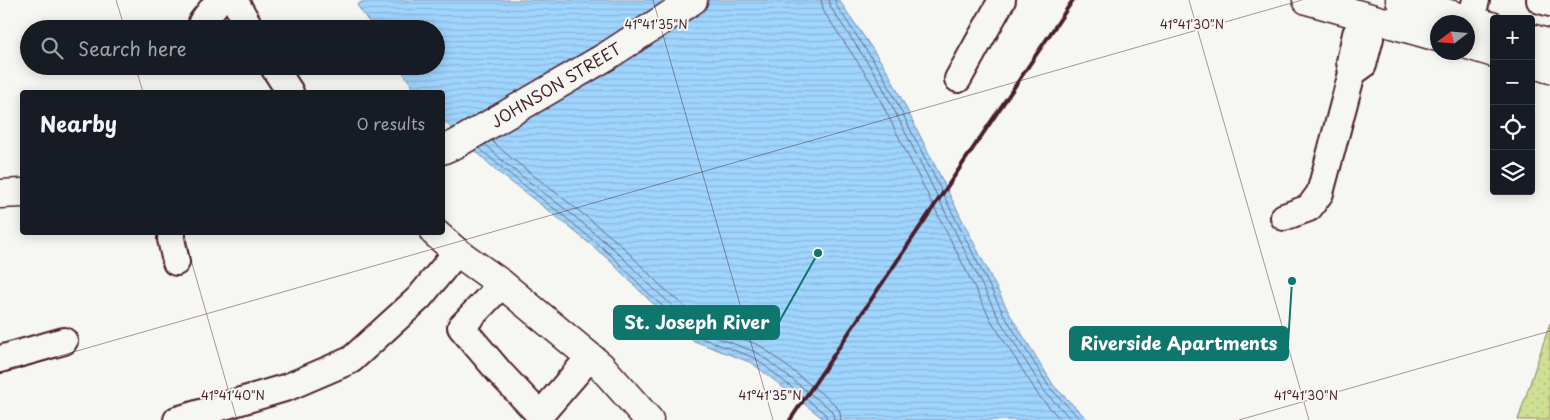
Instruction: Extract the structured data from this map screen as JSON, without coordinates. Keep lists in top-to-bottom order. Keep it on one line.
{"streets":{"main road":["JOHNSON STREET"]},"places":["St. Joseph River","Riverside Apartments"],"north":"left","page":{"map_buttons":["+","−"],"search":"Search here","heading":["Nearby","0 results"]},"coordinates":["41°41'35\"N","41°41'30\"N","41°41'40\"N"]}
